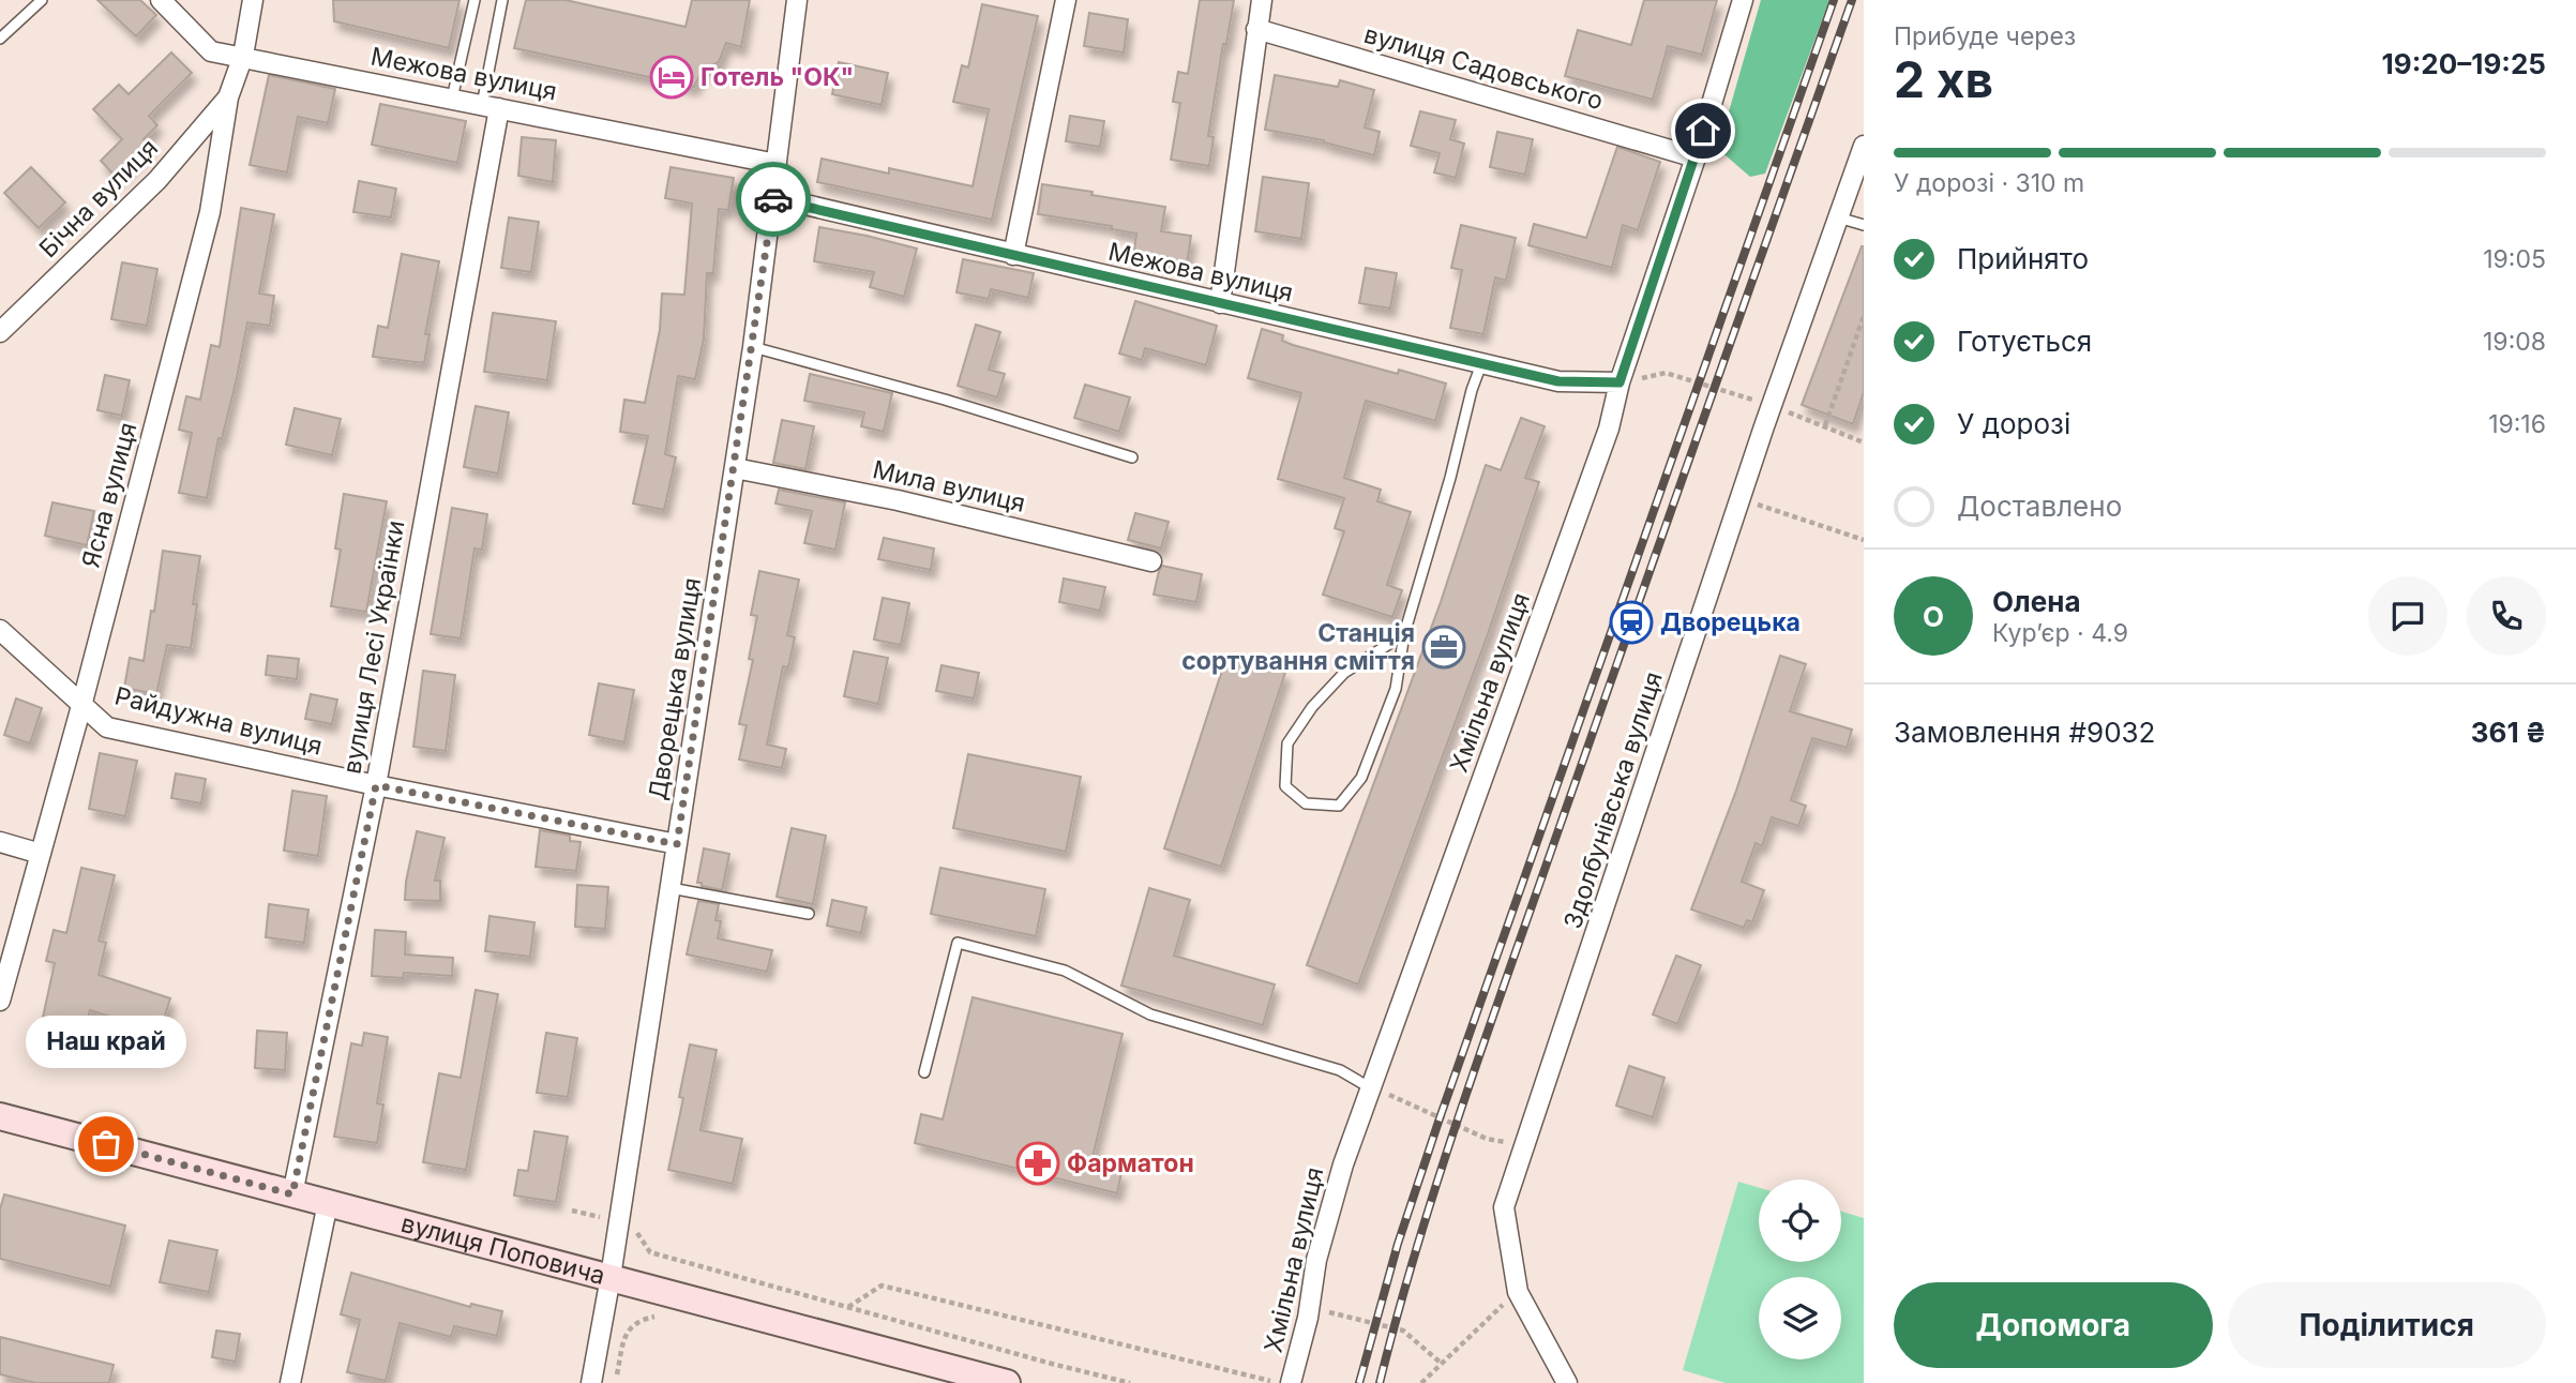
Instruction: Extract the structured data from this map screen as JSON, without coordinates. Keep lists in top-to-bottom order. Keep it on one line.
{"streets":{"main road":["вулиця Поповича"],"street":["вулиця Садовського","Межова вулиця","Бічна вулиця","Мила вулиця","Ясна вулиця","вулиця Лесі Українки","Хмільна вулиця","Дворецька вулиця","Райдужна вулиця","Здолбунівська вулиця"]},"crossings":[["вулиця Садовського","Хмільна вулиця"],["Межова вулиця","Ясна вулиця"],["Межова вулиця","вулиця Лесі Українки"],["Межова вулиця","Хмільна вулиця"],["Межова вулиця","Дворецька вулиця"],["Бічна вулиця","Ясна вулиця"],["Мила вулиця","Дворецька вулиця"],["Ясна вулиця","Райдужна вулиця"],["вулиця Лесі Українки","Райдужна вулиця"],["вулиця Лесі Українки","вулиця Поповича"],["Дворецька вулиця","Райдужна вулиця"],["Дворецька вулиця","вулиця Поповича"]],"places":{"hotel":["Готель \"ОК\""],"station":["Дворецька"],"office":["Станція сортування сміття"],"other":["Наш край"],"pharmacy":["Фарматон"]},"page":{"heading":["2 хв","Прибуде через","19:20–19:25"],"panel":["Олена","Кур’єр · 4.9","Замовлення #9032","361 ₴"],"bar":"У дорозі · 310 m","list":[["Прийнято","19:05"],["Готується","19:08"],["У дорозі","19:16"],"Доставлено"],"round":"О","bubble":"Наш край","buttons":["Допомога","Поділитися"]}}
